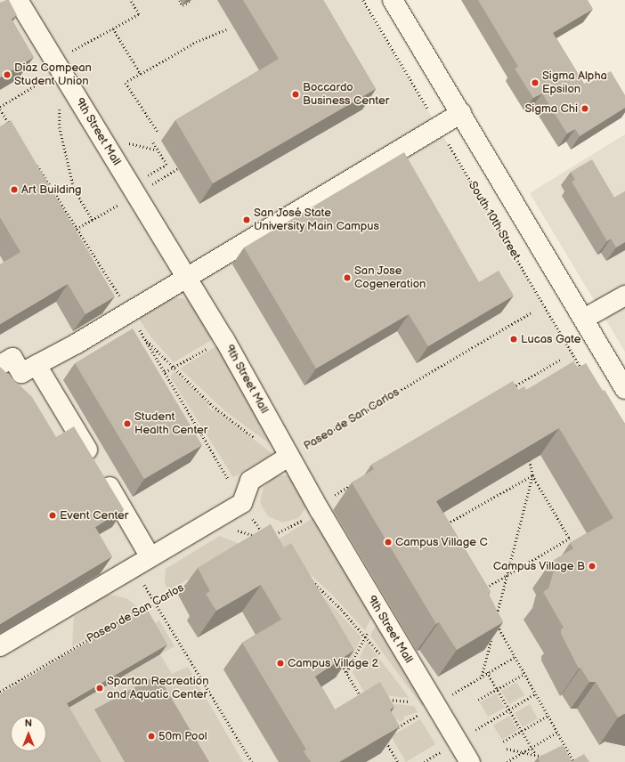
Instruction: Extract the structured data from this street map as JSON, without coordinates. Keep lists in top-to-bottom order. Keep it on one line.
{"streets":{"street":["9th Street Mall"],"path":["South 10th Street","Paseo de San Carlos"]},"crossings":[["9th Street Mall","Paseo de San Carlos"]],"places":["Diaz Compean Student Union","Sigma Alpha Epsilon","Boccardo Business Center","Sigma Chi","Art Building","San José State University Main Campus","San Jose Cogeneration","Lucas Gate","Student Health Center","Event Center","Campus Village C","Campus Village B","Campus Village 2","Spartan Recreation and Aquatic Center","50m Pool"],"north":"top"}
